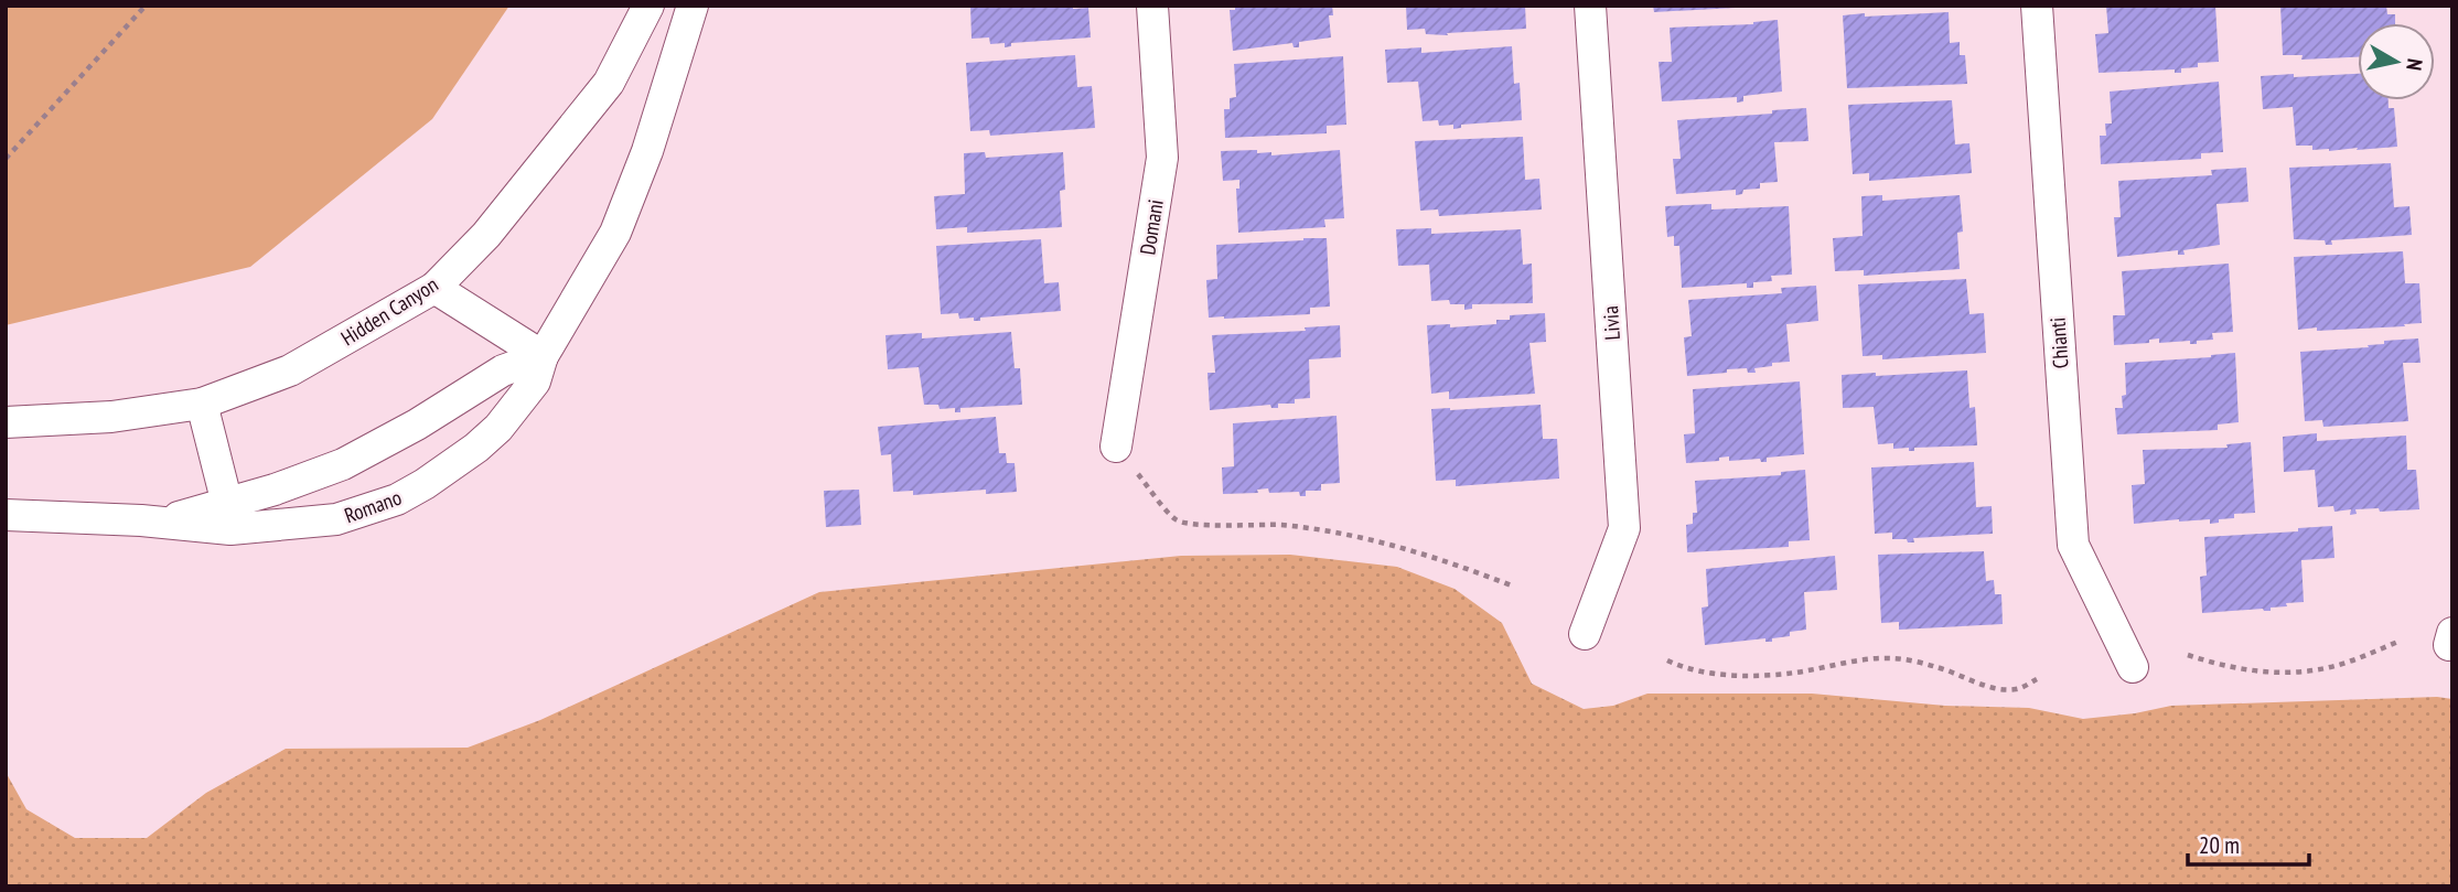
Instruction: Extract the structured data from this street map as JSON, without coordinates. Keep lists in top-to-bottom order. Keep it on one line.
{"streets":{"street":["Domani","Hidden Canyon","Livia","Chianti","Romano"]},"scale_bar":"20 m","north":"right"}
